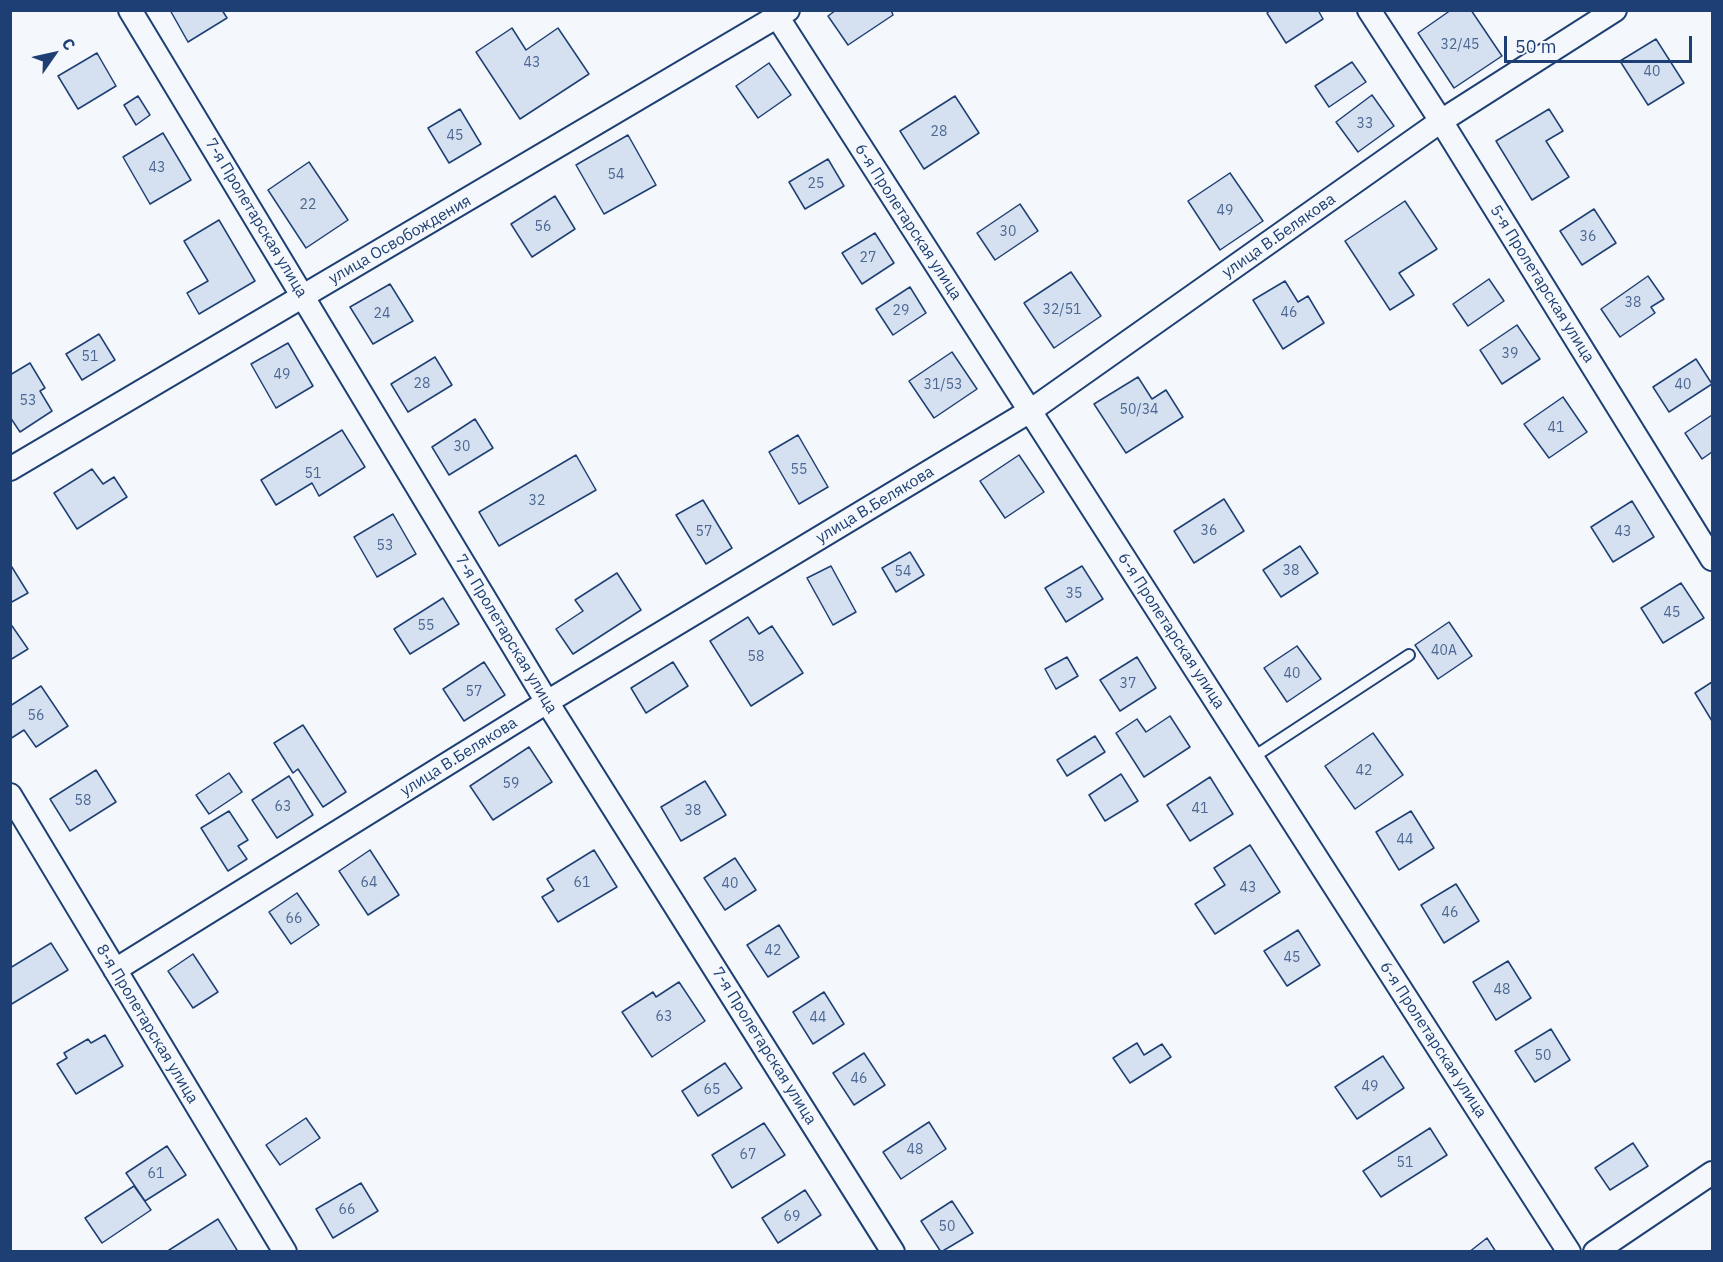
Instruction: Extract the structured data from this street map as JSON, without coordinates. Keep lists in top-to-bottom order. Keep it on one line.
{"streets":{"street":["7-я Пролетарская улица","6-я Пролетарская улица","улица В.Белякова","улица Освобождения","5-я Пролетарская улица","8-я Пролетарская улица"]},"crossings":[["7-я Пролетарская улица","улица В.Белякова"],["7-я Пролетарская улица","улица Освобождения"],["6-я Пролетарская улица","улица В.Белякова"],["6-я Пролетарская улица","улица Освобождения"],["улица В.Белякова","5-я Пролетарская улица"],["улица В.Белякова","8-я Пролетарская улица"]],"house_numbers":["32/45","43","40","33","28","45","43","54","25","22","49","56","30","36","27","38","32/51","29","46","24","39","51","49","28","31/53","40","53","50/34","41","30","55","51","32","36","57","43","53","38","54","35","45","55","40А","58","40","37","57","56","42","59","58","63","41","38","44","64","61","40","43","46","66","42","45","48","63","44","50","46","49","65","48","67","51","61","66","69","50"],"scale_bar":"50 m","north":"top right"}
